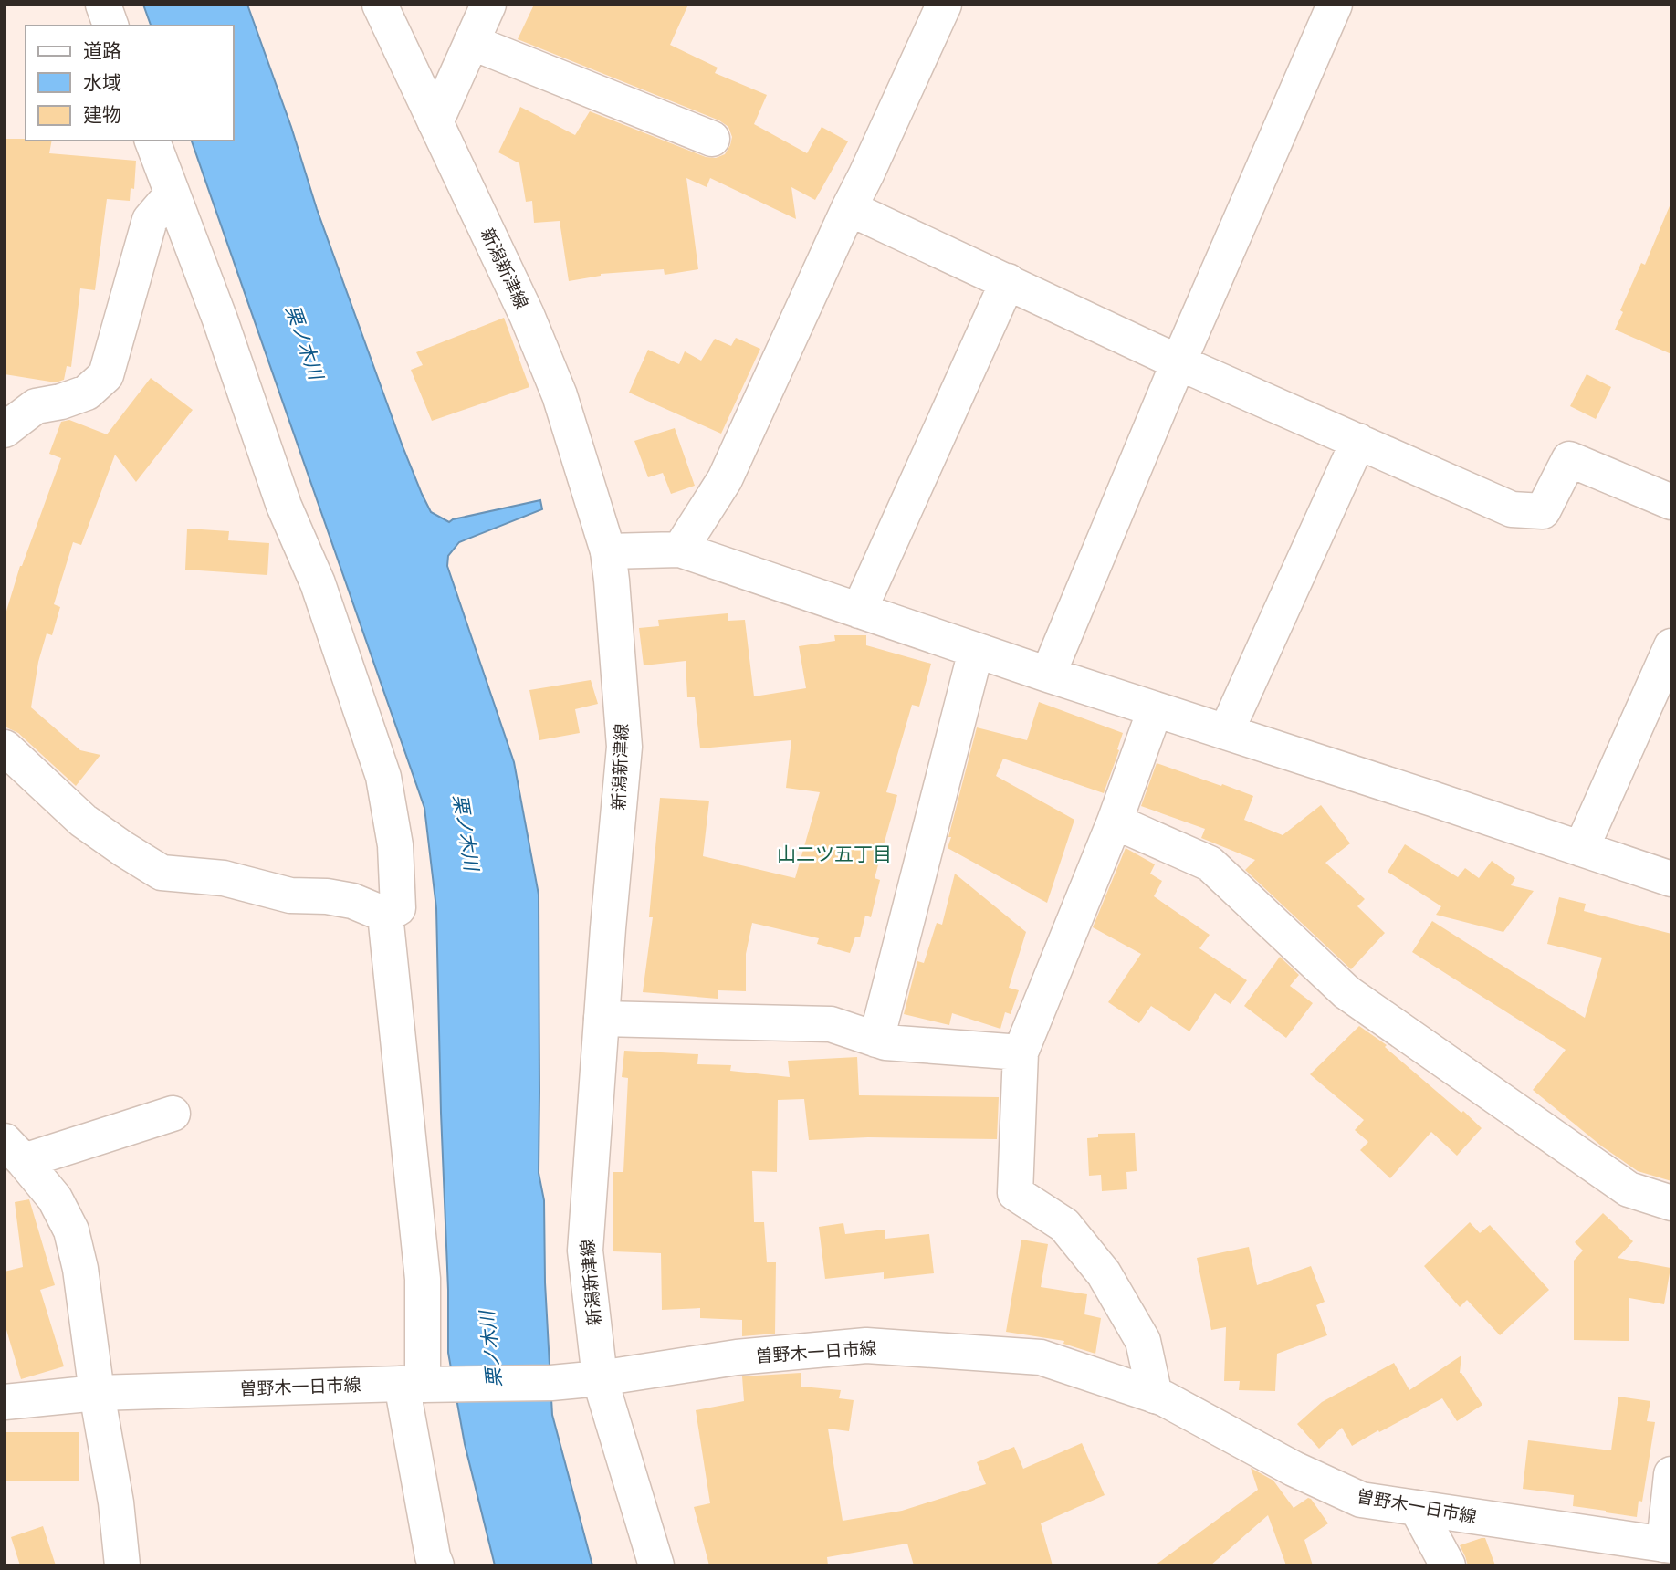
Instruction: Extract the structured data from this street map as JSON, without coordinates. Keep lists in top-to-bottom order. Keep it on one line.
{"streets":{"street":["新潟新津線","曽野木一日市線"]},"crossings":[["新潟新津線","曽野木一日市線"]],"districts":["山二ツ五丁目"],"water":["栗ノ木川"],"legend":["道路","水域","建物"]}
